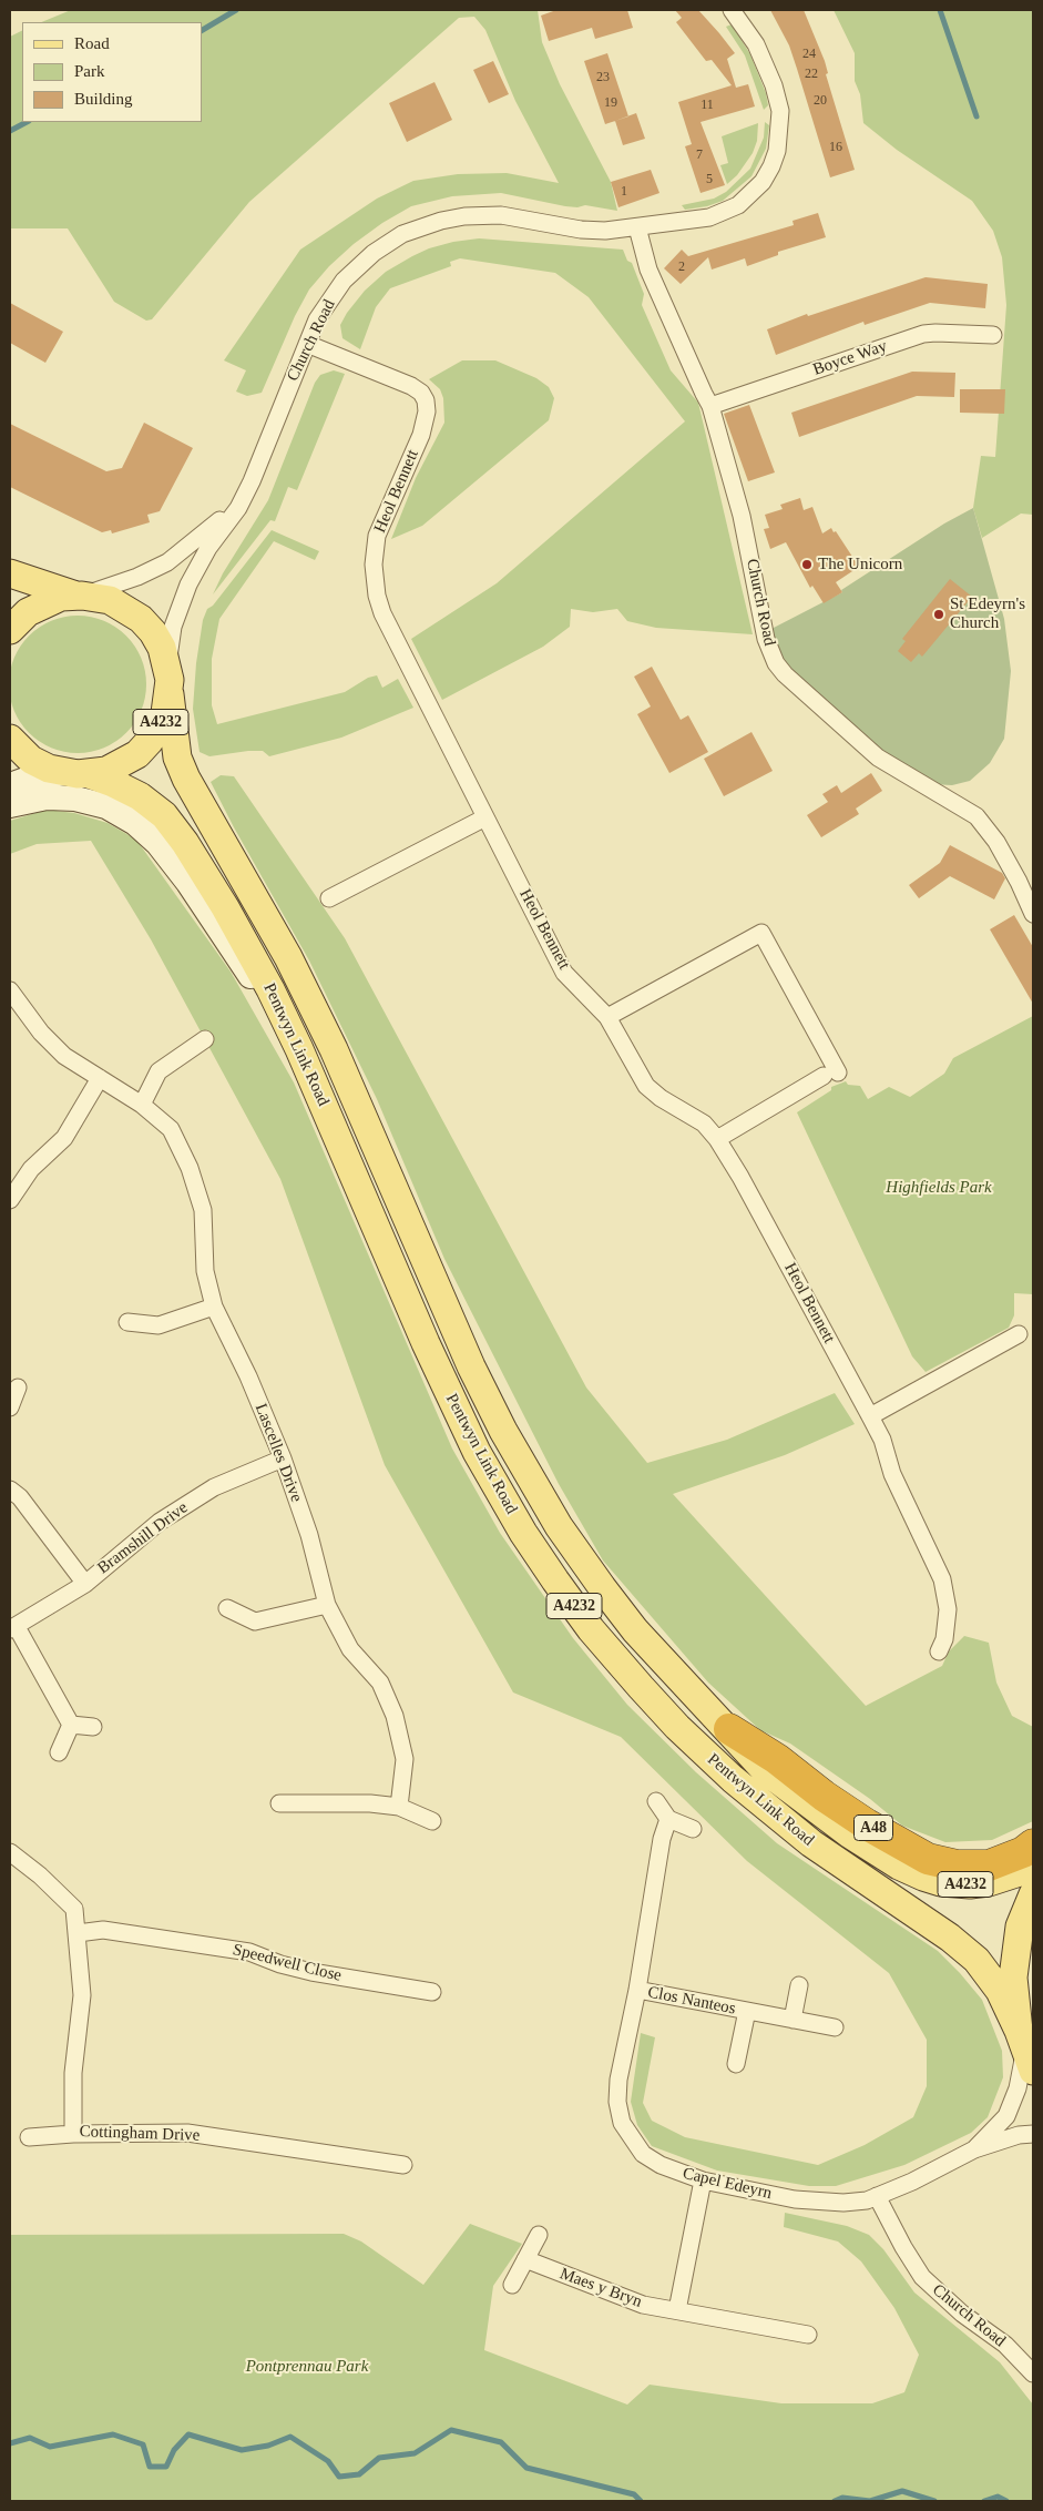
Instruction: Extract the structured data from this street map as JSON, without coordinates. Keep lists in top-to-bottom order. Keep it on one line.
{"streets":{"highway":["A48"],"main road":["A4232","Pentwyn Link Road"],"street":["Church Road","Boyce Way","Heol Bennett","Lascelles Drive","Bramshill Drive","Speedwell Close","Clos Nanteos","Cottingham Drive","Capel Edeyrn","Maes y Bryn"]},"crossings":[["Church Road","Boyce Way"],["Church Road","Heol Bennett"],["Church Road","Pentwyn Link Road"],["Church Road","Capel Edeyrn"],["Pentwyn Link Road","A48"],["Pentwyn Link Road","Capel Edeyrn"],["Lascelles Drive","Bramshill Drive"],["Speedwell Close","Cottingham Drive"],["Clos Nanteos","Capel Edeyrn"]],"parks":["Highfields Park","Pontprennau Park"],"places":["The Unicorn","St Edeyrn's Church"],"house_numbers":["24","22","23","20","19","11","16","7","5","1","2"],"legend":["Road","Park","Building"]}
